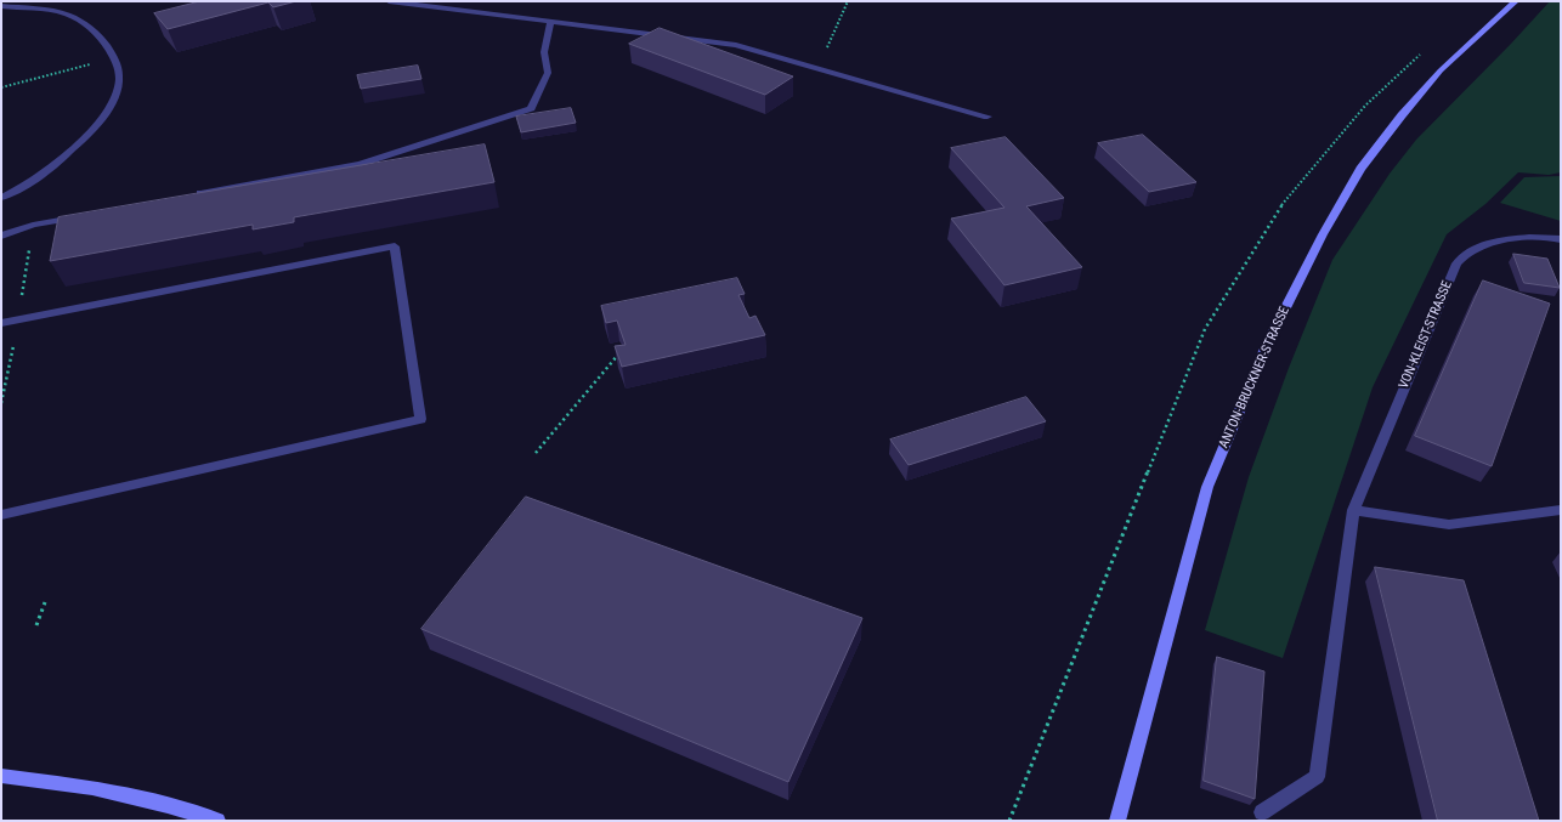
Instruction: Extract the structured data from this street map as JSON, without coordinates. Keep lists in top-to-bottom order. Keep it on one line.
{"streets":{"main road":["ANTON-BRUCKNER-STRASSE"],"street":["VON-KLEIST-STRASSE"]}}
